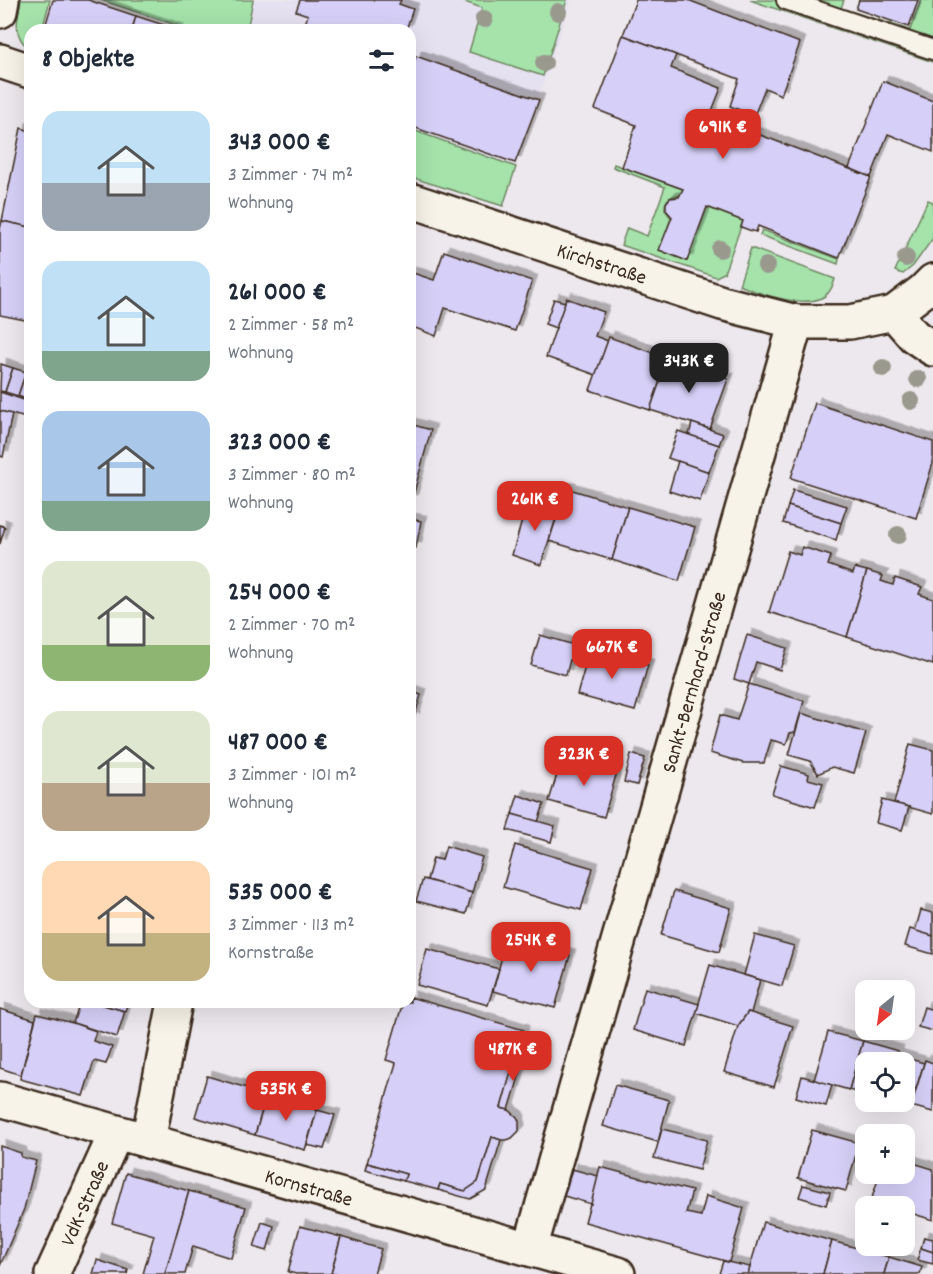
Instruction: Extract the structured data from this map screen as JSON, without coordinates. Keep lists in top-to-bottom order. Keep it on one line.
{"streets":{"street":["Kirchstraße","Sankt-Bernhard-Straße","Kornstraße","VdK-Straße"]},"crossings":[["Kirchstraße","Sankt-Bernhard-Straße"],["Sankt-Bernhard-Straße","Kornstraße"],["Kornstraße","VdK-Straße"]],"north":"bottom left","page":{"heading":"8 Objekte","list":[{"name":"343 000 €","note":"3 Zimmer · 74 m² · Wohnung"},{"name":"261 000 €","note":"2 Zimmer · 58 m² · Wohnung"},{"name":"323 000 €","note":"3 Zimmer · 80 m² · Wohnung"},{"name":"254 000 €","note":"2 Zimmer · 70 m² · Wohnung"},{"name":"487 000 €","note":"3 Zimmer · 101 m² · Wohnung"},{"name":"535 000 €","note":"3 Zimmer · 113 m² · Kornstraße"}],"price":["691K €","343K €","261K €","667K €","323K €","254K €","487K €","535K €"],"map_buttons":["+","−"]}}
